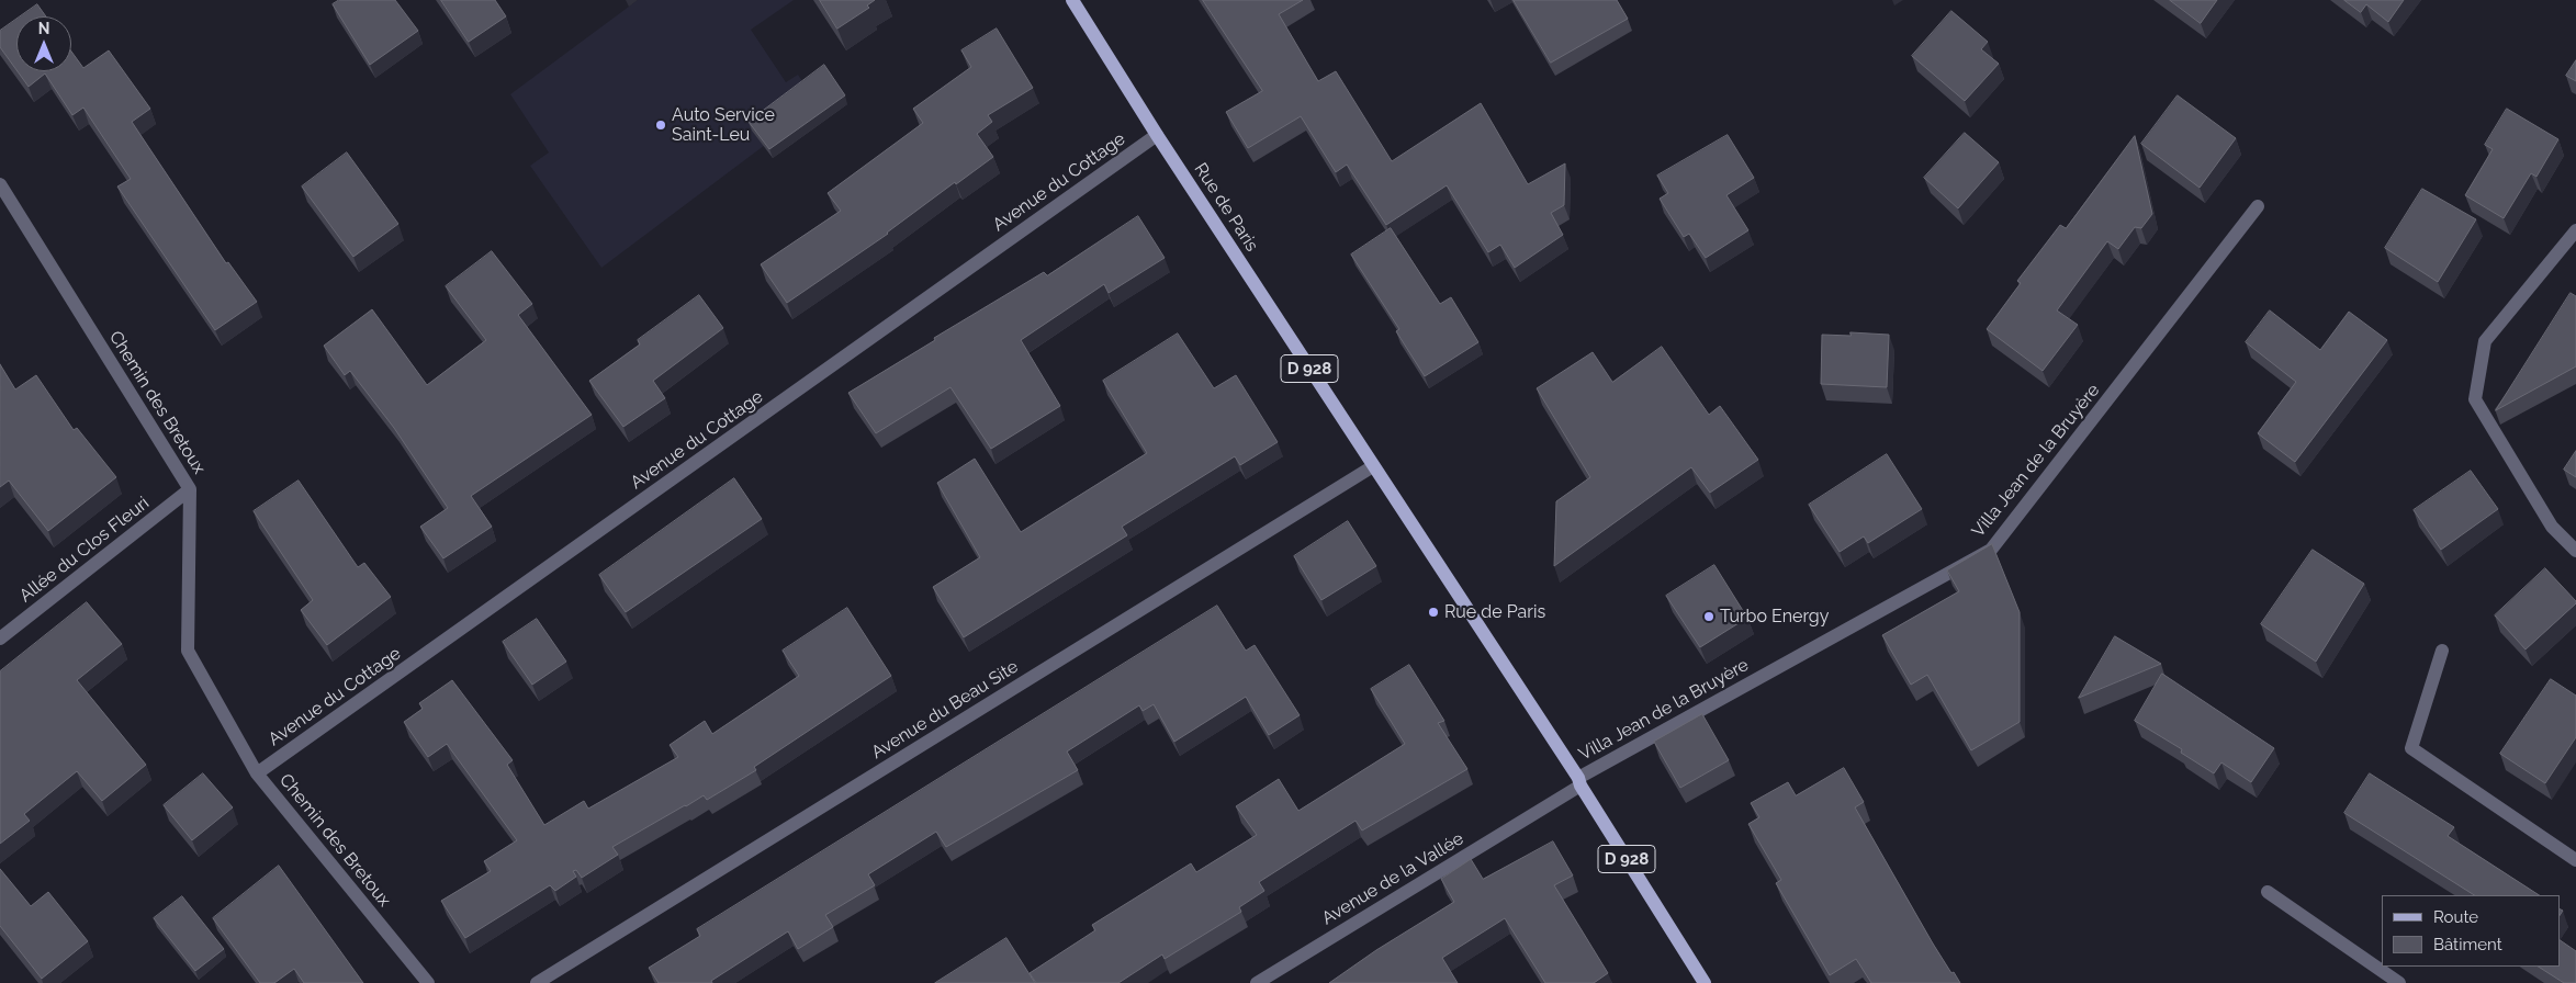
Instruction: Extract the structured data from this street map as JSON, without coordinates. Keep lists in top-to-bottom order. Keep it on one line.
{"streets":{"main road":["Rue de Paris","D 928"],"street":["Avenue du Cottage","Chemin des Bretoux","Villa Jean de la Bruyère","Allée du Clos Fleuri","Avenue du Beau Site","Avenue de la Vallée"]},"crossings":[["Avenue du Cottage","Rue de Paris"],["Avenue du Cottage","Chemin des Bretoux"],["Rue de Paris","D 928"],["Rue de Paris","Villa Jean de la Bruyère"],["Rue de Paris","Avenue du Beau Site"],["D 928","Villa Jean de la Bruyère"],["Chemin des Bretoux","Allée du Clos Fleuri"],["Villa Jean de la Bruyère","Avenue de la Vallée"]],"places":["Auto Service Saint-Leu","Rue de Paris","Turbo Energy"],"legend":["Route","Bâtiment"],"north":"top"}
